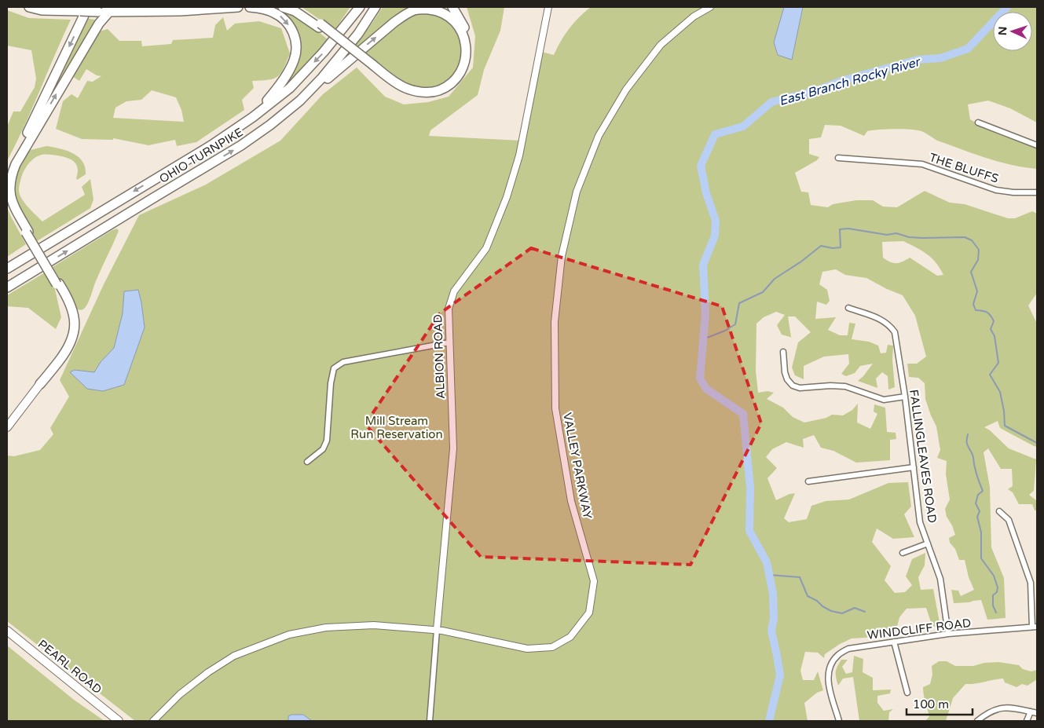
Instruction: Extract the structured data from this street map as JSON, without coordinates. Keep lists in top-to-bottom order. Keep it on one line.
{"streets":{"highway":["OHIO TURNPIKE"],"main road":["PEARL ROAD"],"street":["THE BLUFFS","ALBION ROAD","FALLINGLEAVES ROAD","VALLEY PARKWAY","WINDCLIFF ROAD"]},"crossings":[["ALBION ROAD","VALLEY PARKWAY"],["FALLINGLEAVES ROAD","WINDCLIFF ROAD"]],"water":["East Branch Rocky River"],"parks":["Mill Stream Run Reservation"],"scale_bar":"100 m","north":"left"}
